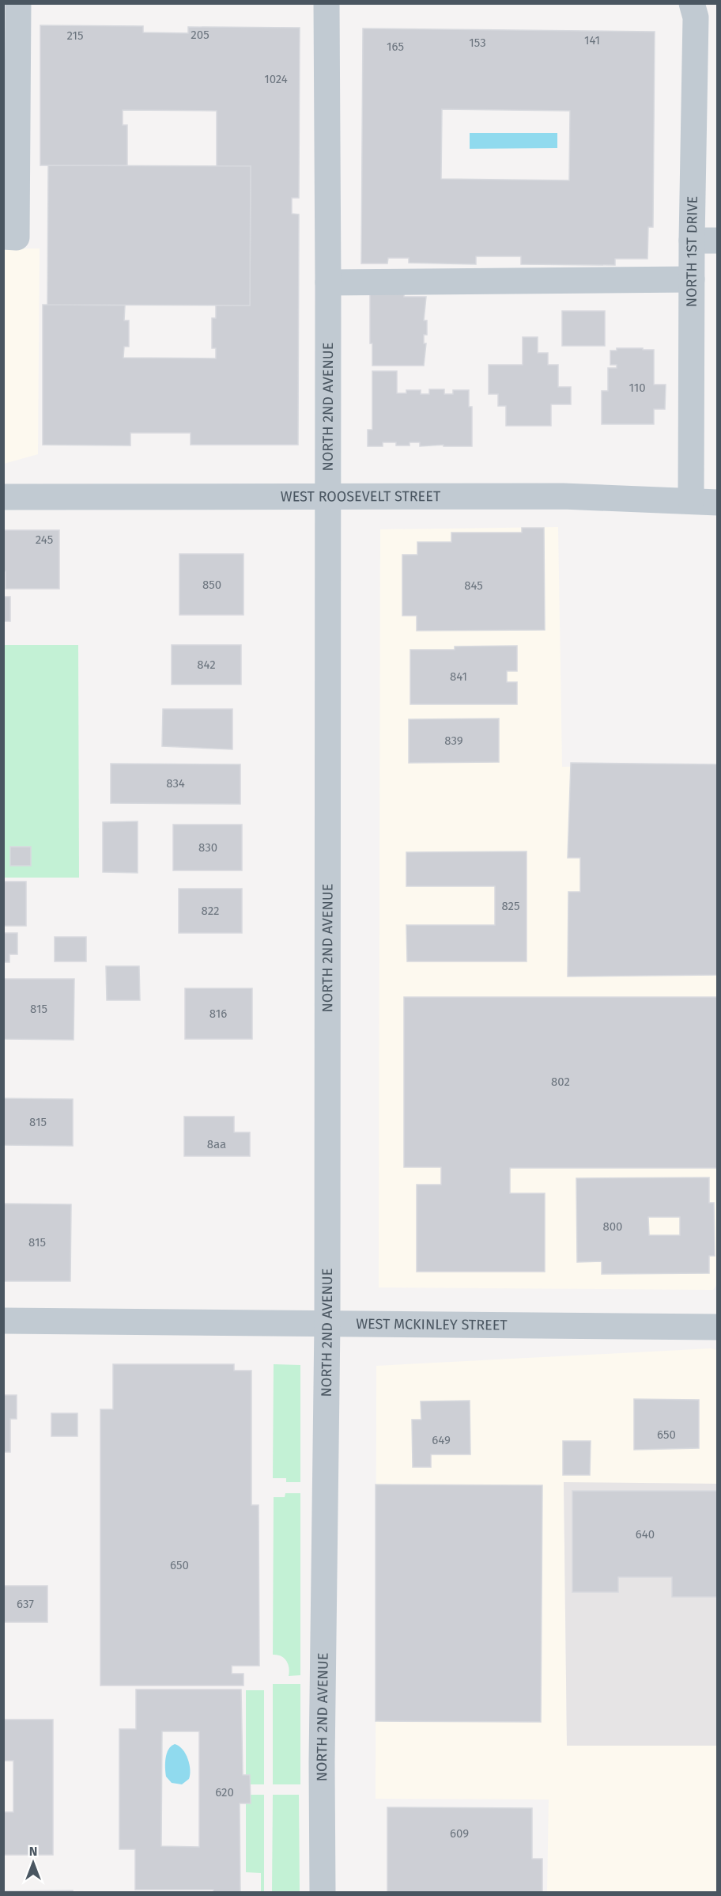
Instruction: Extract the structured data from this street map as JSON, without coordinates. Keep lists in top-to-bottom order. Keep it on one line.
{"streets":{"street":["NORTH 1ST DRIVE","NORTH 2ND AVENUE","WEST ROOSEVELT STREET","WEST MCKINLEY STREET"]},"crossings":[["NORTH 1ST DRIVE","WEST ROOSEVELT STREET"],["NORTH 2ND AVENUE","WEST ROOSEVELT STREET"],["NORTH 2ND AVENUE","WEST MCKINLEY STREET"]],"house_numbers":["205","215","141","153","165","1024","110","245","850","845","842","841","839","834","830","825","822","815","816","802","815","8aa","800","815","650","649","640","650","637","620","609"],"north":"top"}
